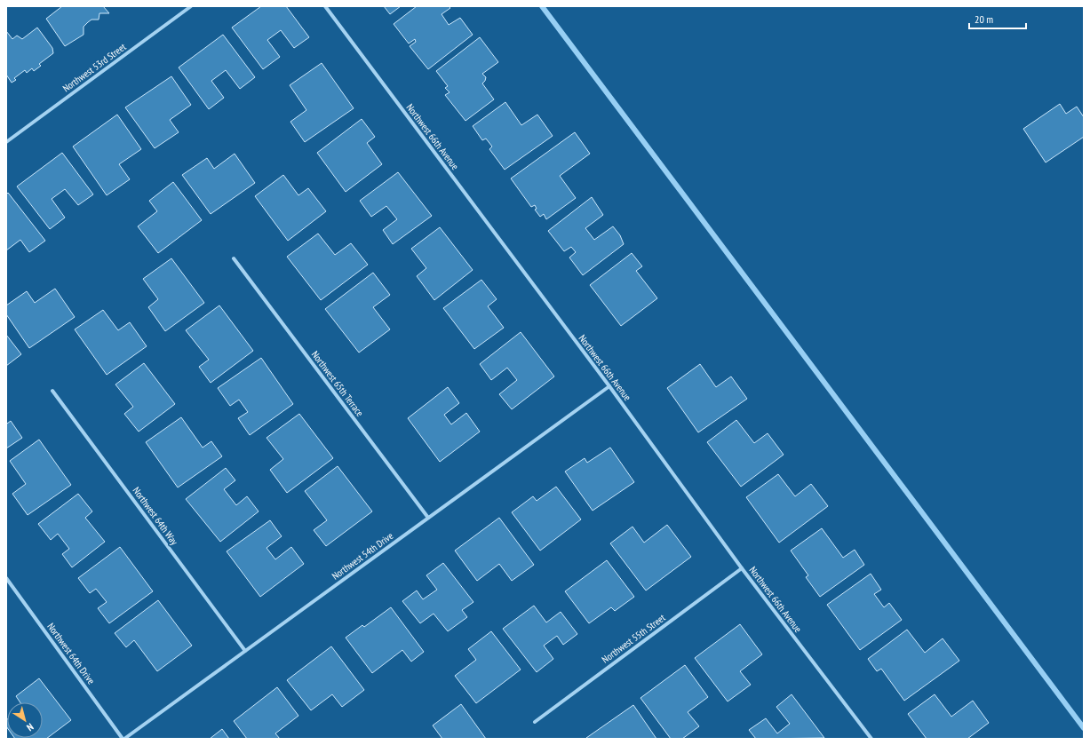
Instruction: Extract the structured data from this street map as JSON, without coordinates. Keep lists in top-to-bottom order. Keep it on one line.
{"streets":{"street":["Northwest 53rd Street","Northwest 66th Avenue","Northwest 65th Terrace","Northwest 64th Way","Northwest 54th Drive","Northwest 55th Street","Northwest 64th Drive"]},"crossings":[["Northwest 66th Avenue","Northwest 54th Drive"],["Northwest 66th Avenue","Northwest 55th Street"],["Northwest 65th Terrace","Northwest 54th Drive"],["Northwest 64th Way","Northwest 54th Drive"],["Northwest 54th Drive","Northwest 64th Drive"]],"scale_bar":"20 m","north":"bottom right"}
